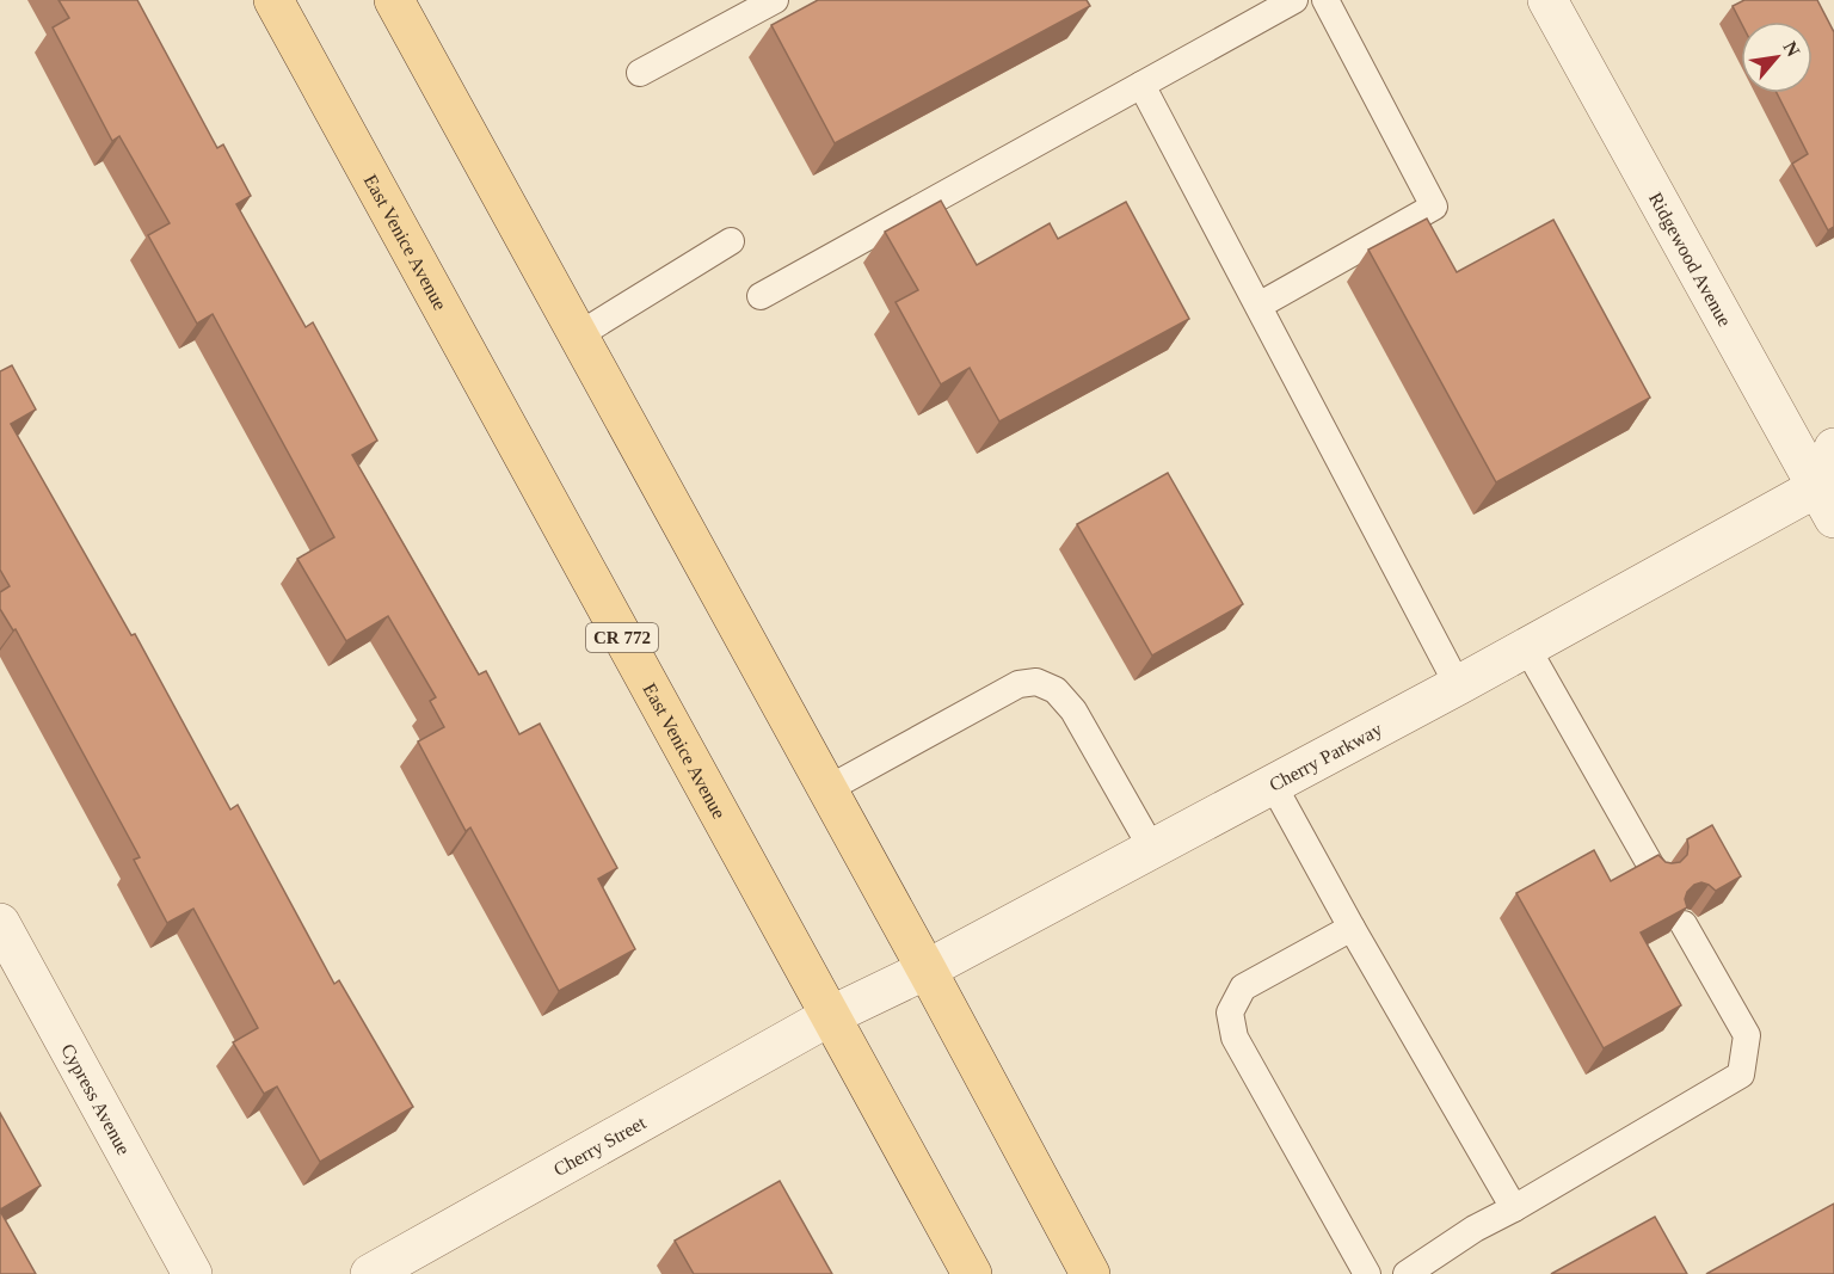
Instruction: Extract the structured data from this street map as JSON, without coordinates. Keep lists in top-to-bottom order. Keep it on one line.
{"streets":{"main road":["East Venice Avenue","CR 772"],"street":["Ridgewood Avenue","Cherry Parkway","Cypress Avenue","Cherry Street"]},"crossings":[["East Venice Avenue","Cherry Parkway"],["East Venice Avenue","Cherry Street"],["Ridgewood Avenue","Cherry Parkway"],["Cherry Parkway","Cherry Street"]],"north":"top right"}
